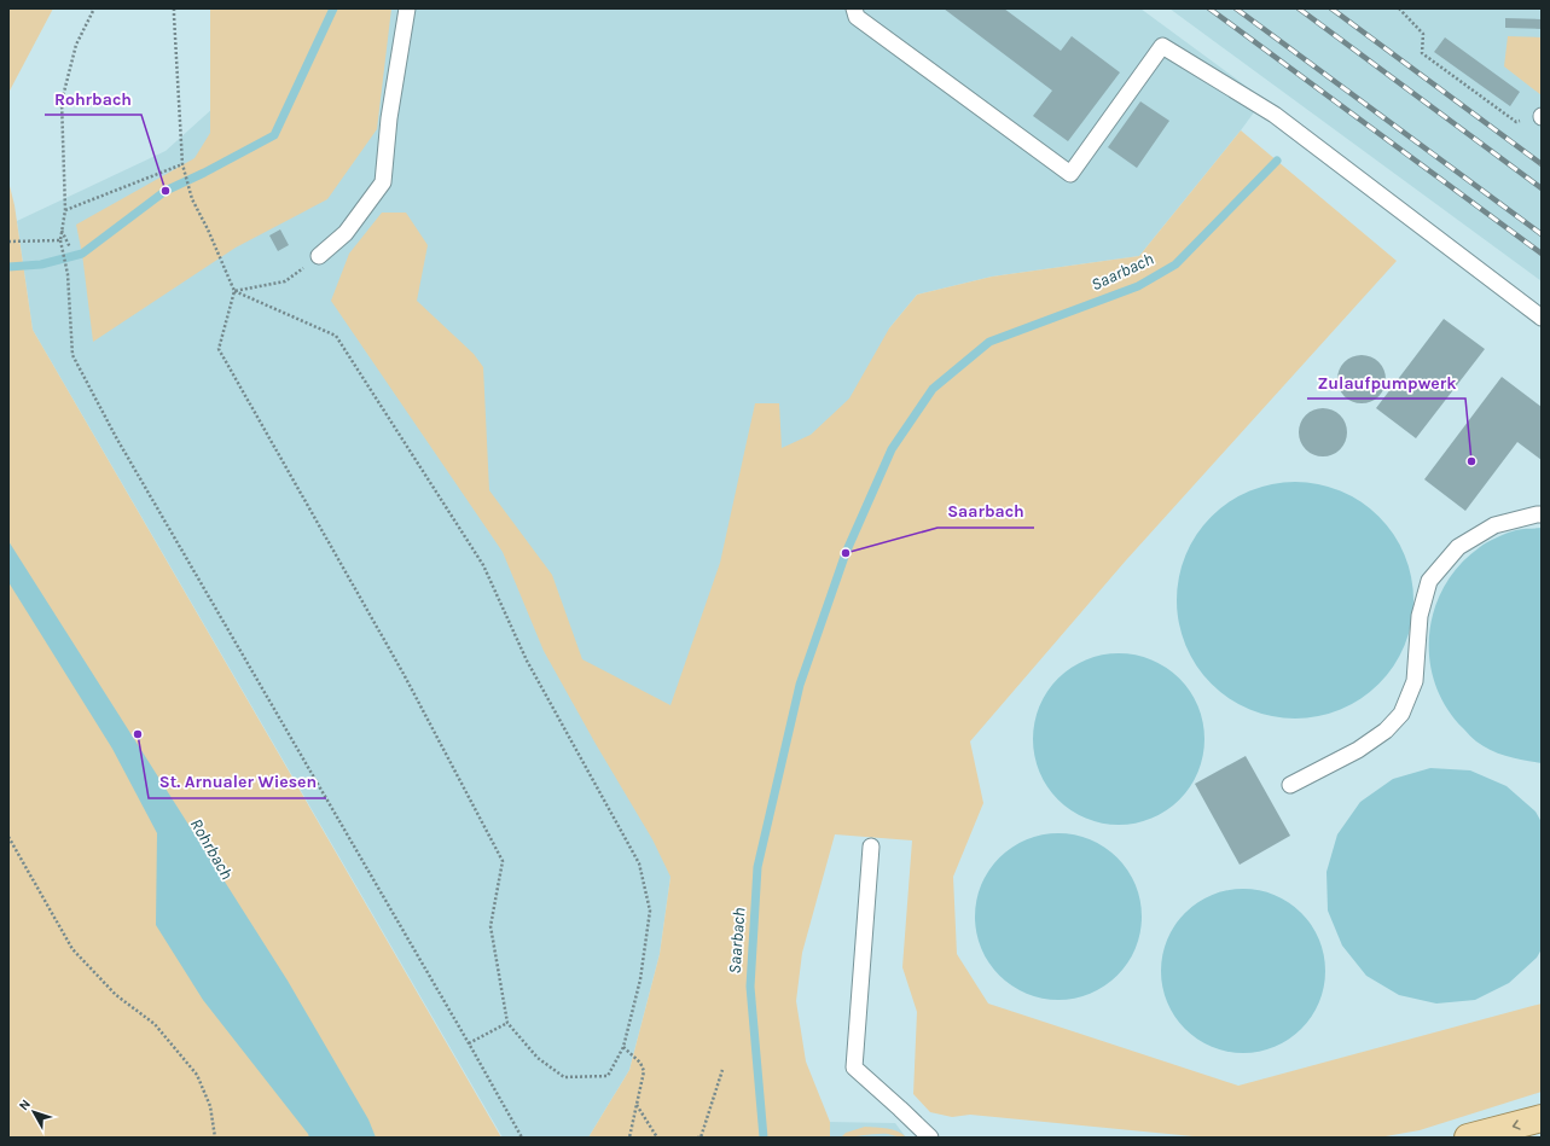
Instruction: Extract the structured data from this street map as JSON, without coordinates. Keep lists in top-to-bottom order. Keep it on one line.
{"water":["Saarbach","Rohrbach"],"places":["Rohrbach","Zulaufpumpwerk","Saarbach","St. Arnualer Wiesen"],"north":"top left"}
